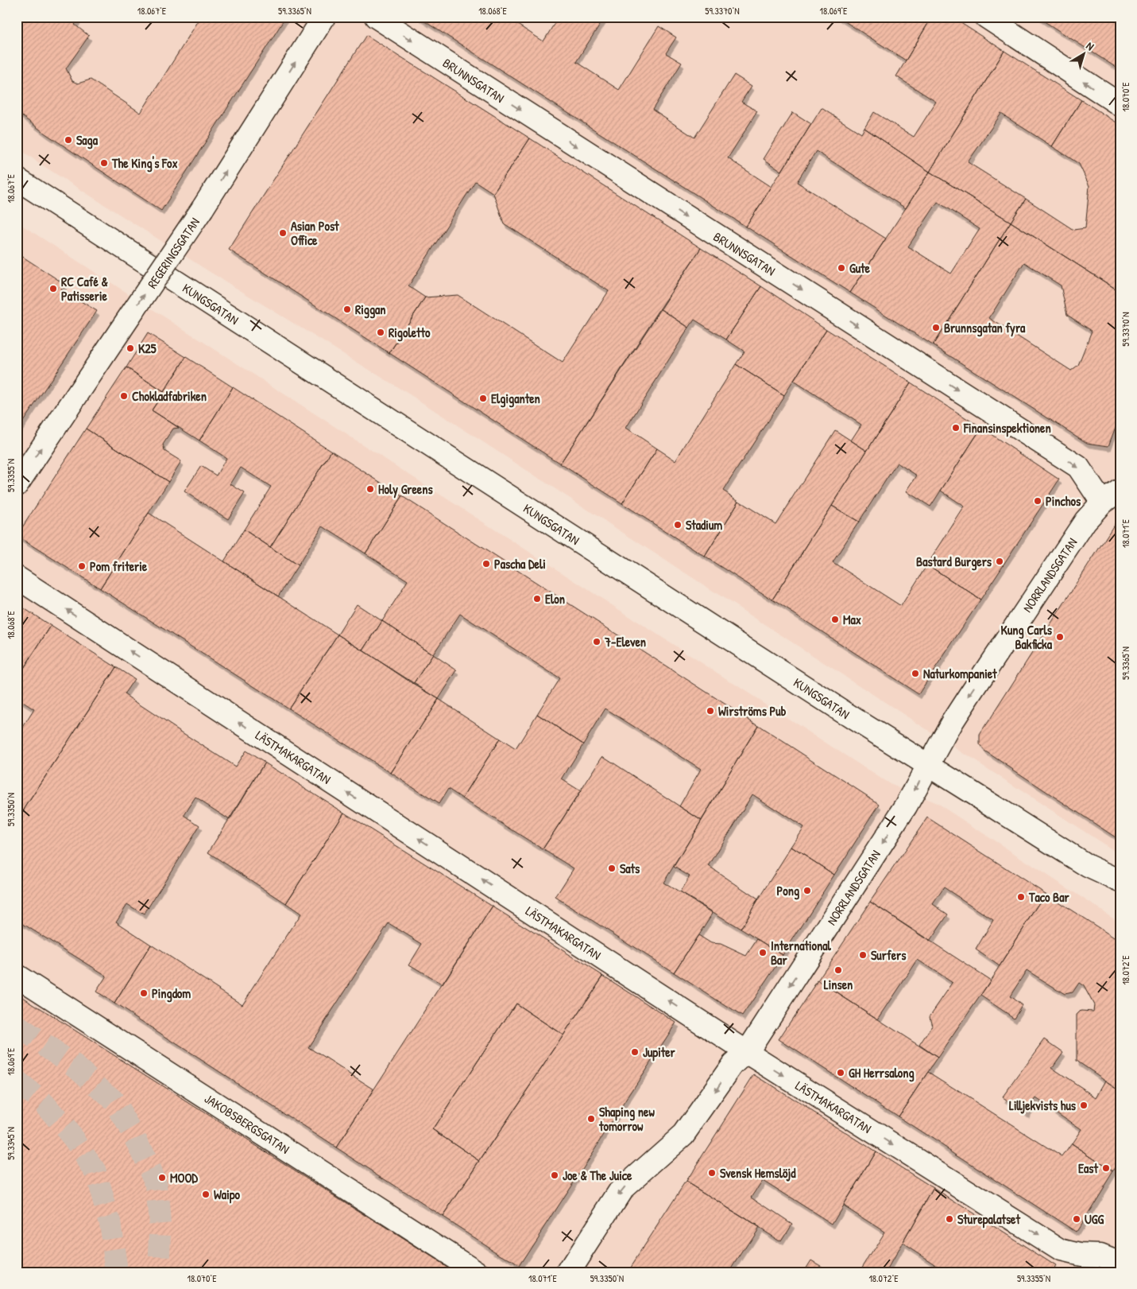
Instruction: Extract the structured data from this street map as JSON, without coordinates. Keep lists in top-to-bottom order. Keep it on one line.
{"streets":{"street":["BRUNNSGATAN","REGERINGSGATAN","KUNGSGATAN","NORRLANDSGATAN","LÄSTMAKARGATAN","JAKOBSBERGSGATAN"]},"crossings":[["BRUNNSGATAN","NORRLANDSGATAN"],["KUNGSGATAN","NORRLANDSGATAN"],["NORRLANDSGATAN","LÄSTMAKARGATAN"]],"one_way":["BRUNNSGATAN","REGERINGSGATAN","NORRLANDSGATAN"],"places":["Saga","The King's Fox","Asian Post Office","Gute","RC Café & Patisserie","Riggan","Brunnsgatan fyra","Rigoletto","K25","Chokladfabriken","Elgiganten","Finansinspektionen","Holy Greens","Pinchos","Stadium","Bastard Burgers","Pascha Deli","Pom friterie","Elon","Max","Kung Carls Bakficka","7-Eleven","Naturkompaniet","Wirströms Pub","Sats","Pong","Taco Bar","International Bar","Surfers","Linsen","Pingdom","Jupiter","GH Herrsalong","Lilljekvists hus","Shaping new tomorrow","East","Svensk Hemslöjd","Joe & The Juice","MOOD","Waipo","Sturepalatset","UGG"],"north":"top right","coordinates":["18.067°E","59.3365°N","18.068°E","59.3370°N","18.069°E","18.070°E","59.3355°N","18.071°E","59.3350°N","18.072°E","59.3345°N"]}
